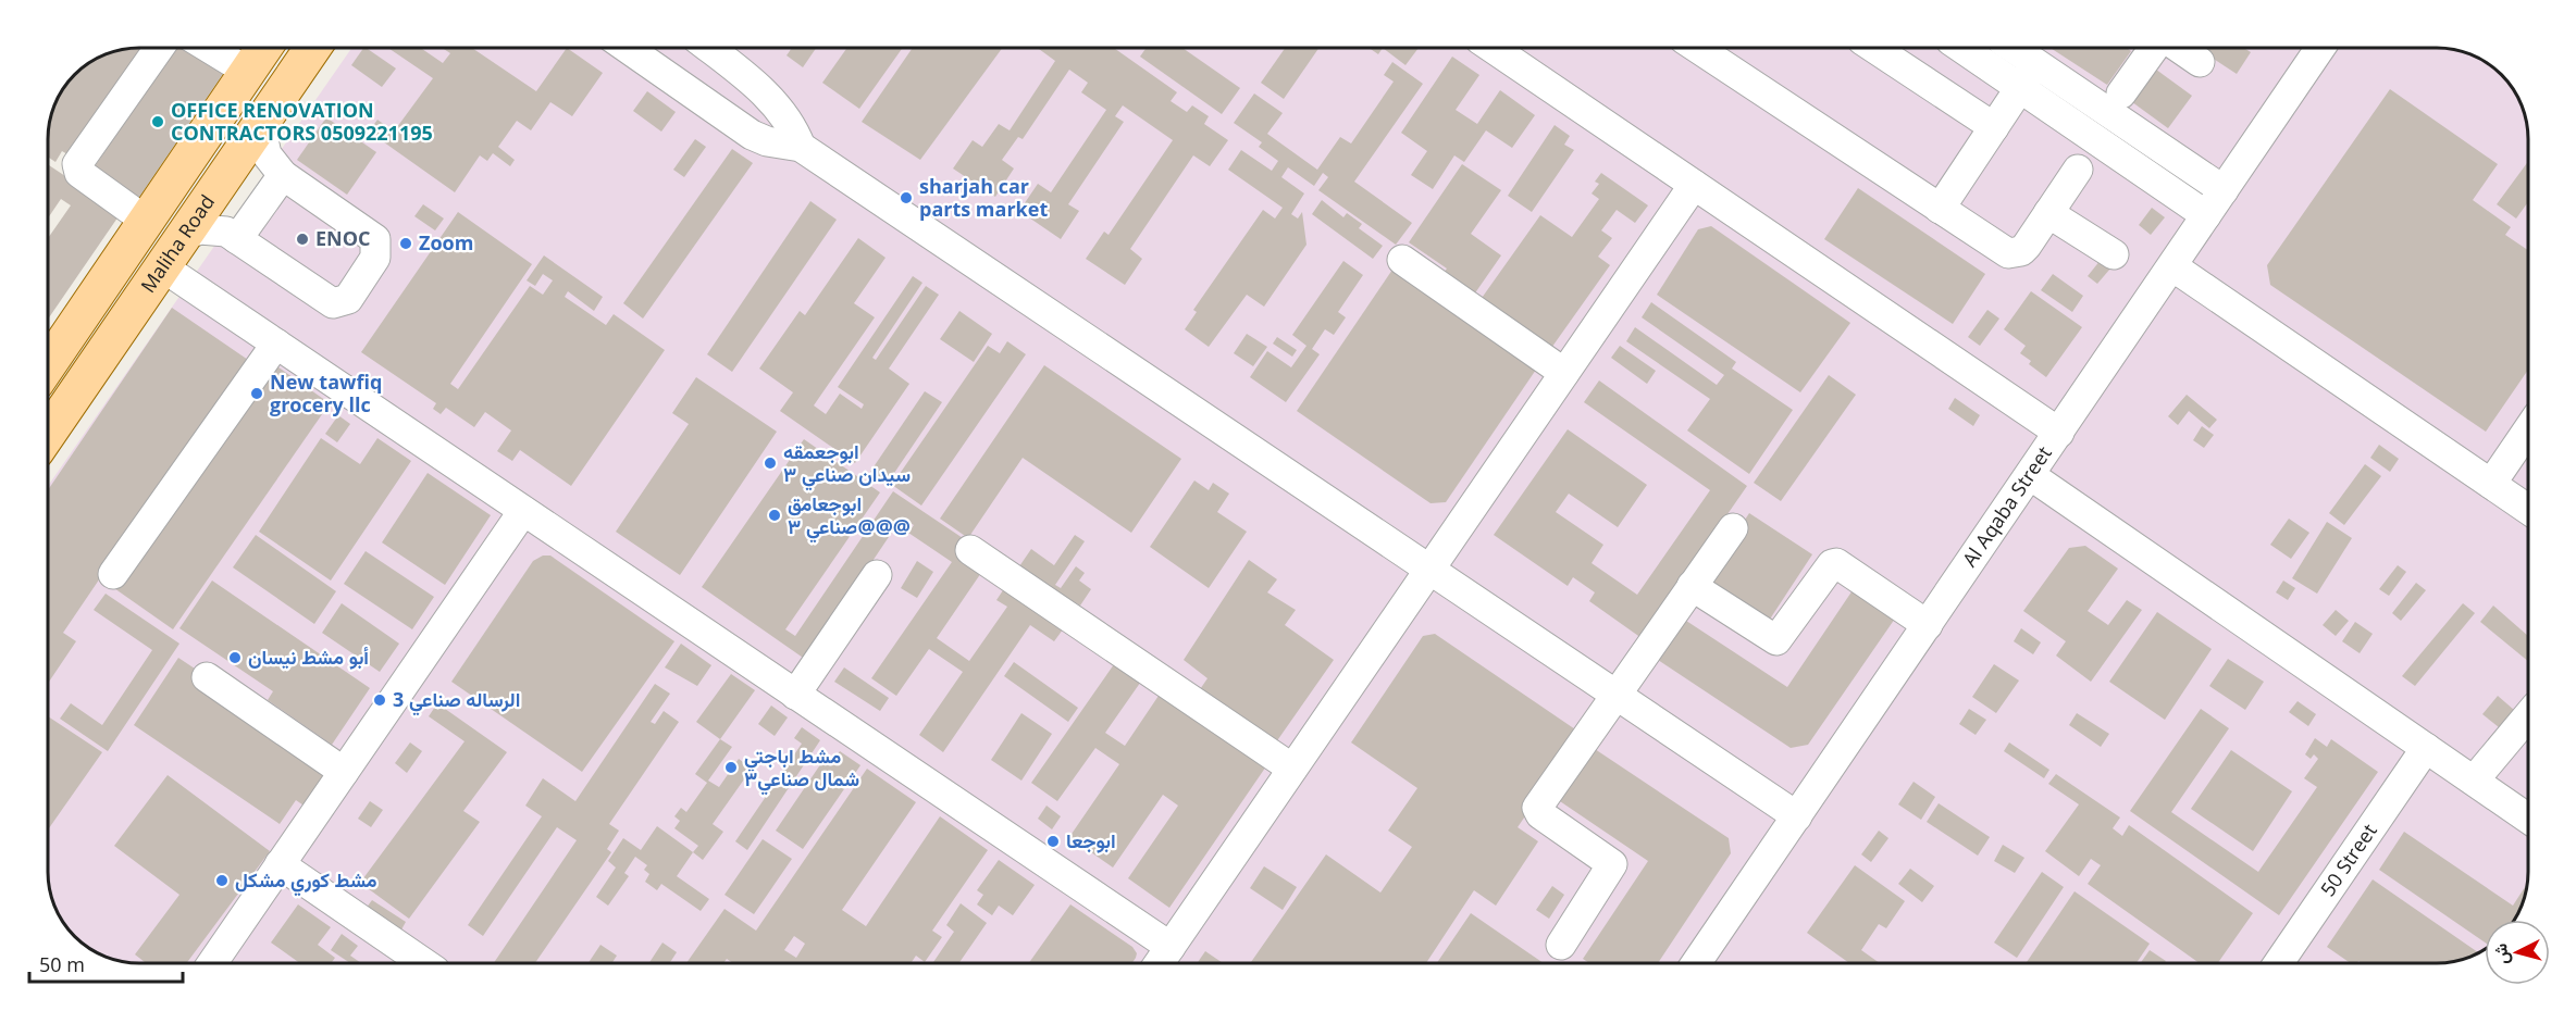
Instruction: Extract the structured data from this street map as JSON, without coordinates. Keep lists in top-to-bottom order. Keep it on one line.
{"streets":{"main road":["Maliha Road"],"street":["Al Aqaba Street","50 Street"]},"places":["OFFICE RENOVATION CONTRACTORS 0509221195","sharjah car parts market","ENOC","Zoom","New tawfiq grocery llc","ابوجعمقه سيدان صناعي ٣","ابوجعامق صناعي ٣@@@","أبو مشط نيسان","الرساله صناعي 3","مشط اباجتي شمال صناعي٣","ابوجعا","مشط كوري مشكل"],"scale_bar":"50 m","north":"left"}
